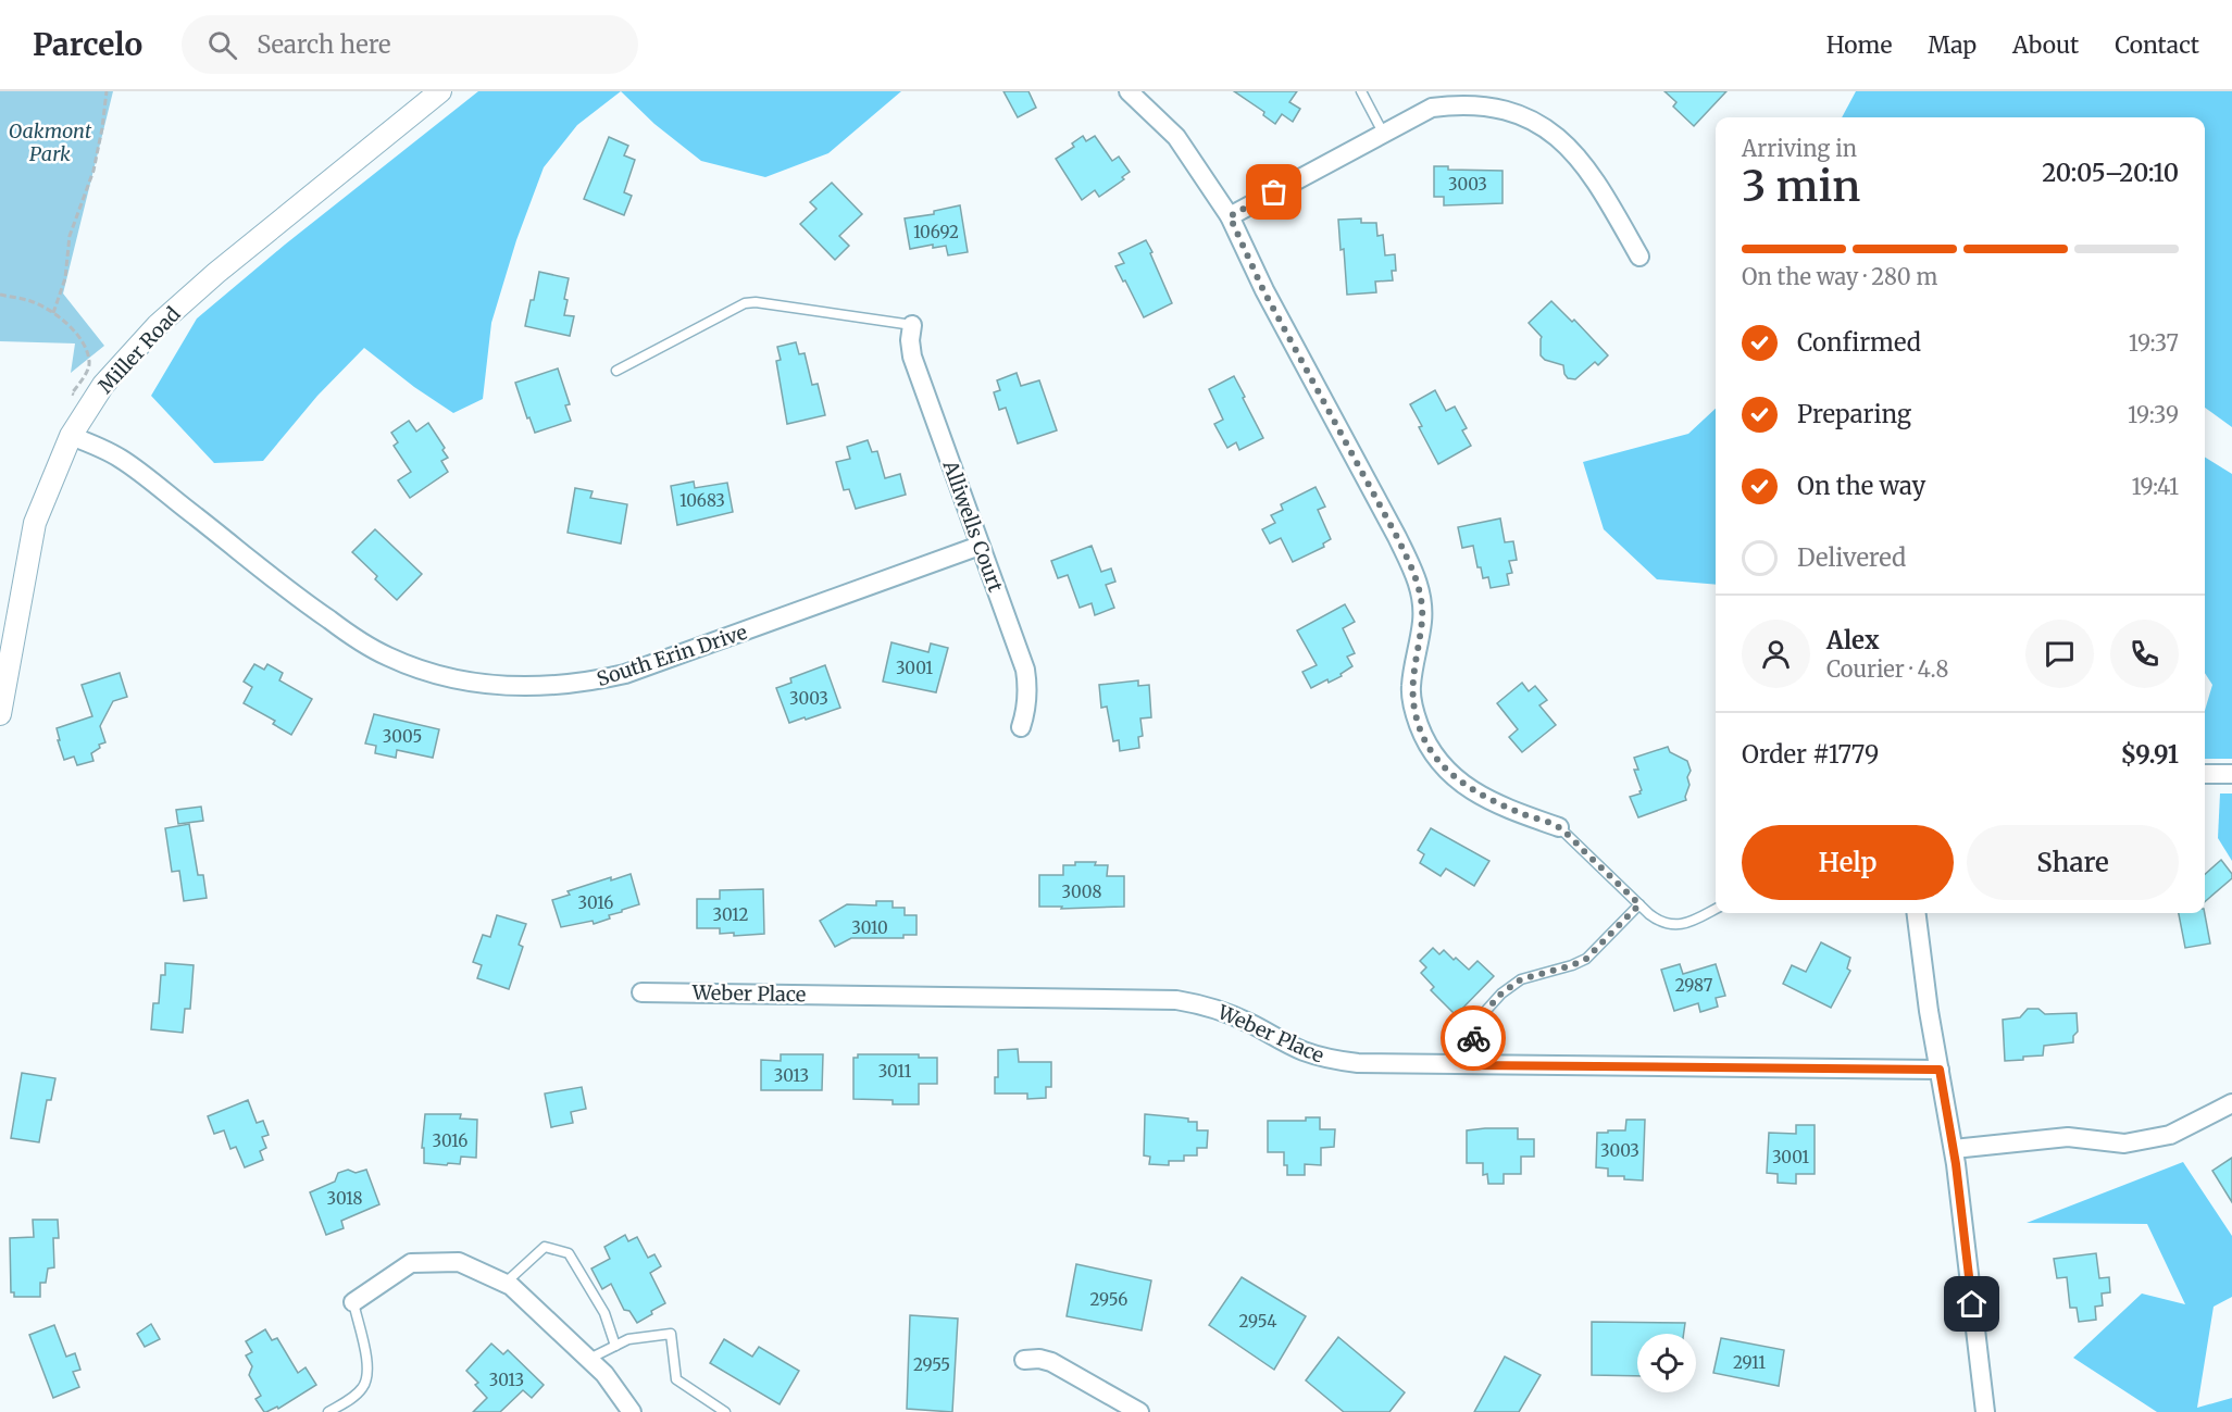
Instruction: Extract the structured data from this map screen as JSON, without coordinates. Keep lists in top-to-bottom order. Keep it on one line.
{"streets":{"street":["Miller Road","Alliwells Court","South Erin Drive","Weber Place"]},"crossings":[["Miller Road","South Erin Drive"],["Alliwells Court","South Erin Drive"]],"parks":["Oakmont Park"],"house_numbers":["3003","10692","10683","3001","3003","3005","3008","3016","3012","3010","2987","3011","3013","3016","3003","3001","3018","2956","2954","2911","2955","3013"],"page":{"header":"Parcelo","search":"Search here","nav":["Home","Map","About","Contact"],"heading":["3 min","Arriving in","20:05–20:10"],"panel":["Alex","Courier · 4.8","Order #1779","$9.91"],"bar":"On the way · 280 m","list":[["Confirmed","19:37"],["Preparing","19:39"],["On the way","19:41"],"Delivered"],"buttons":["Help","Share"]}}
